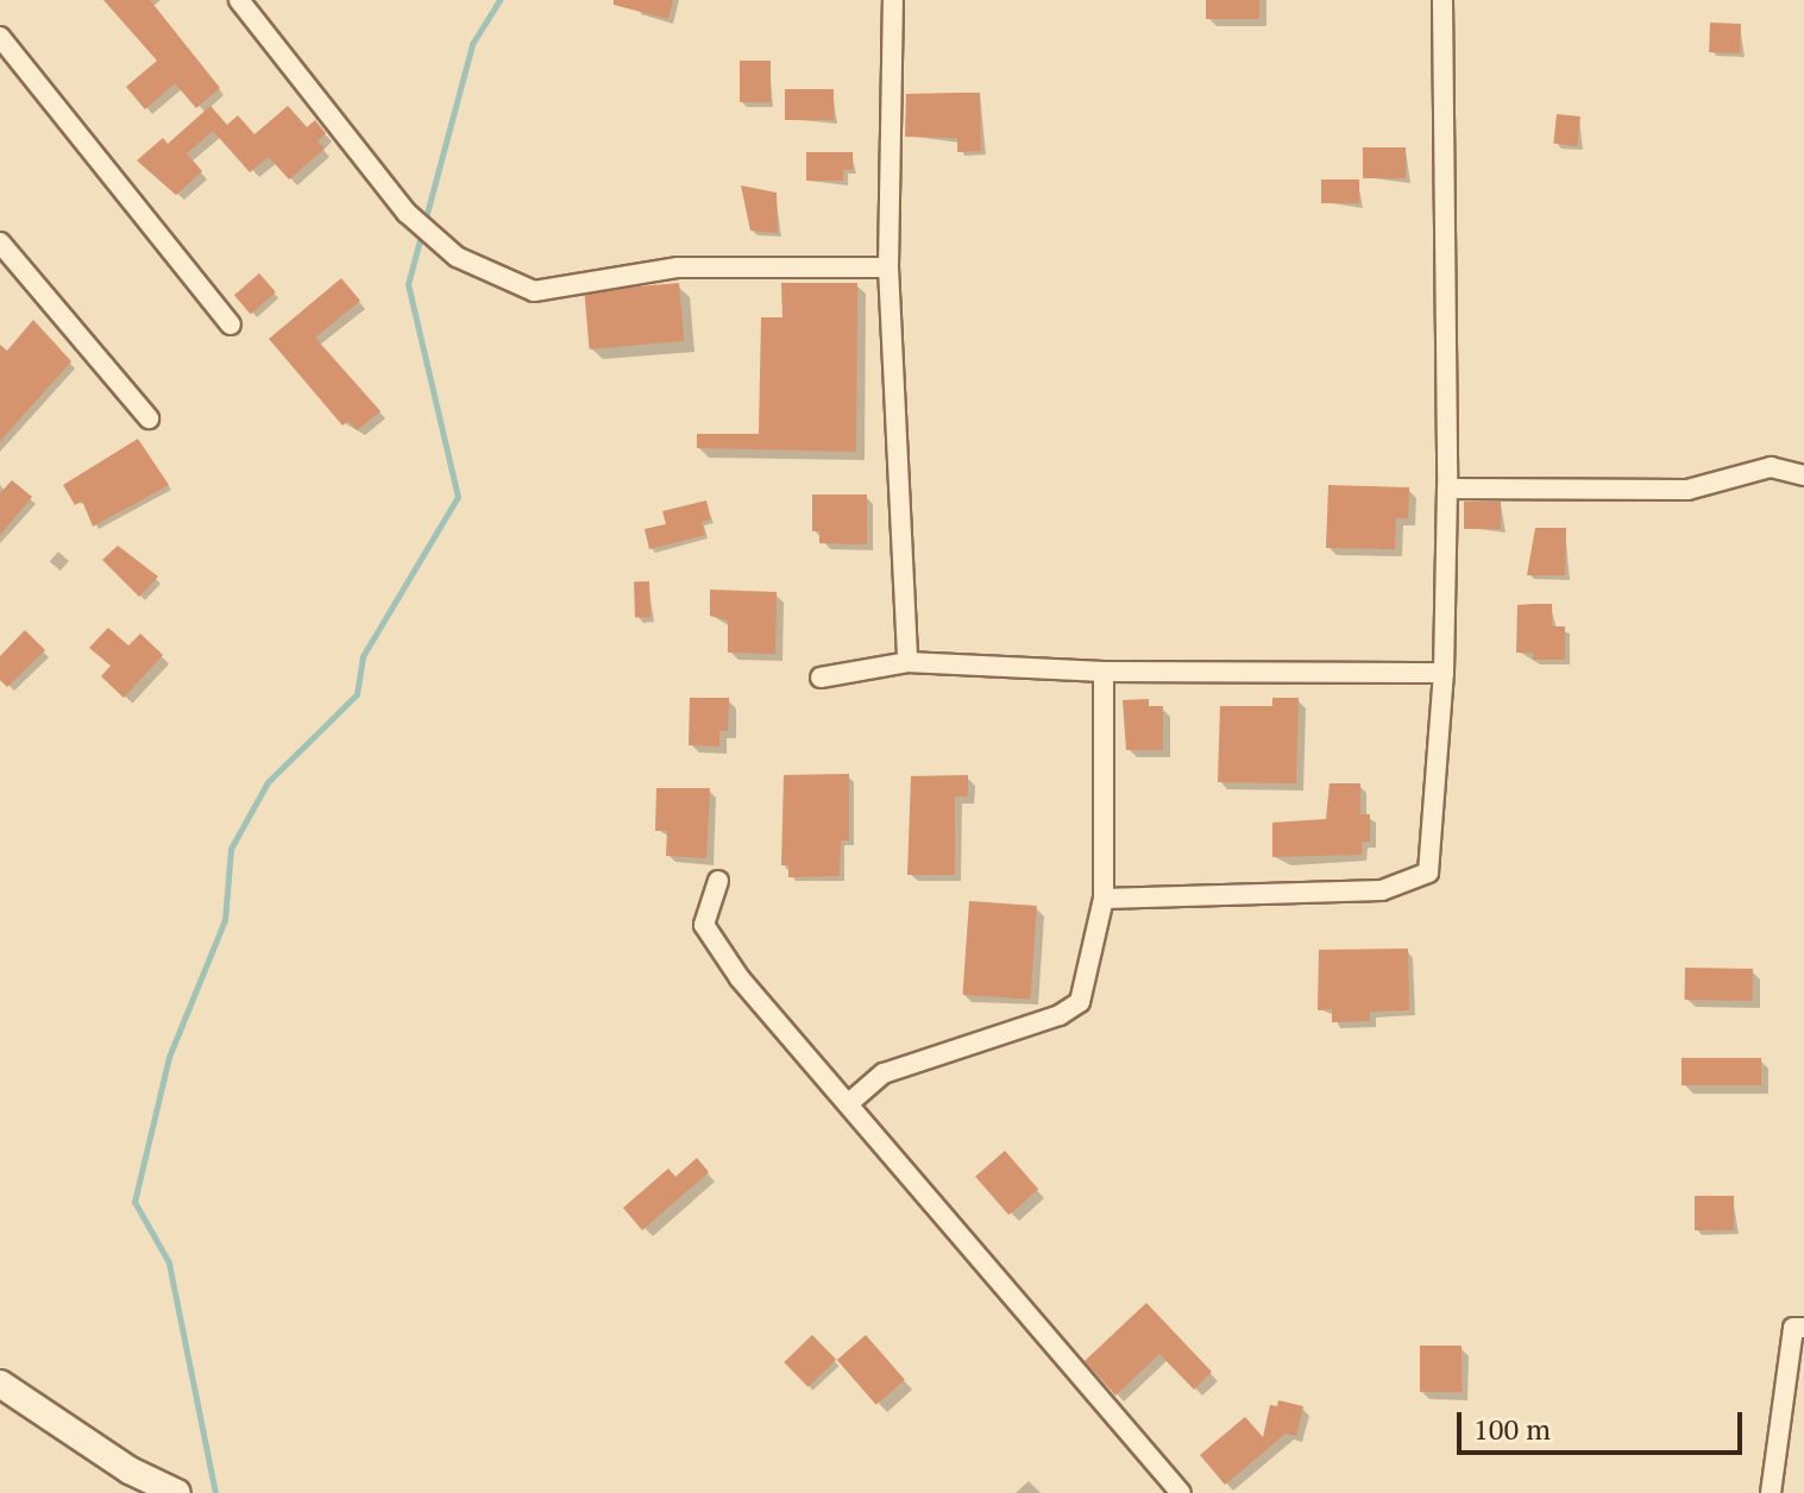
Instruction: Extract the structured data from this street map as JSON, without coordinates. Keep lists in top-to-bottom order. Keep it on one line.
{"scale_bar":"100 m"}
